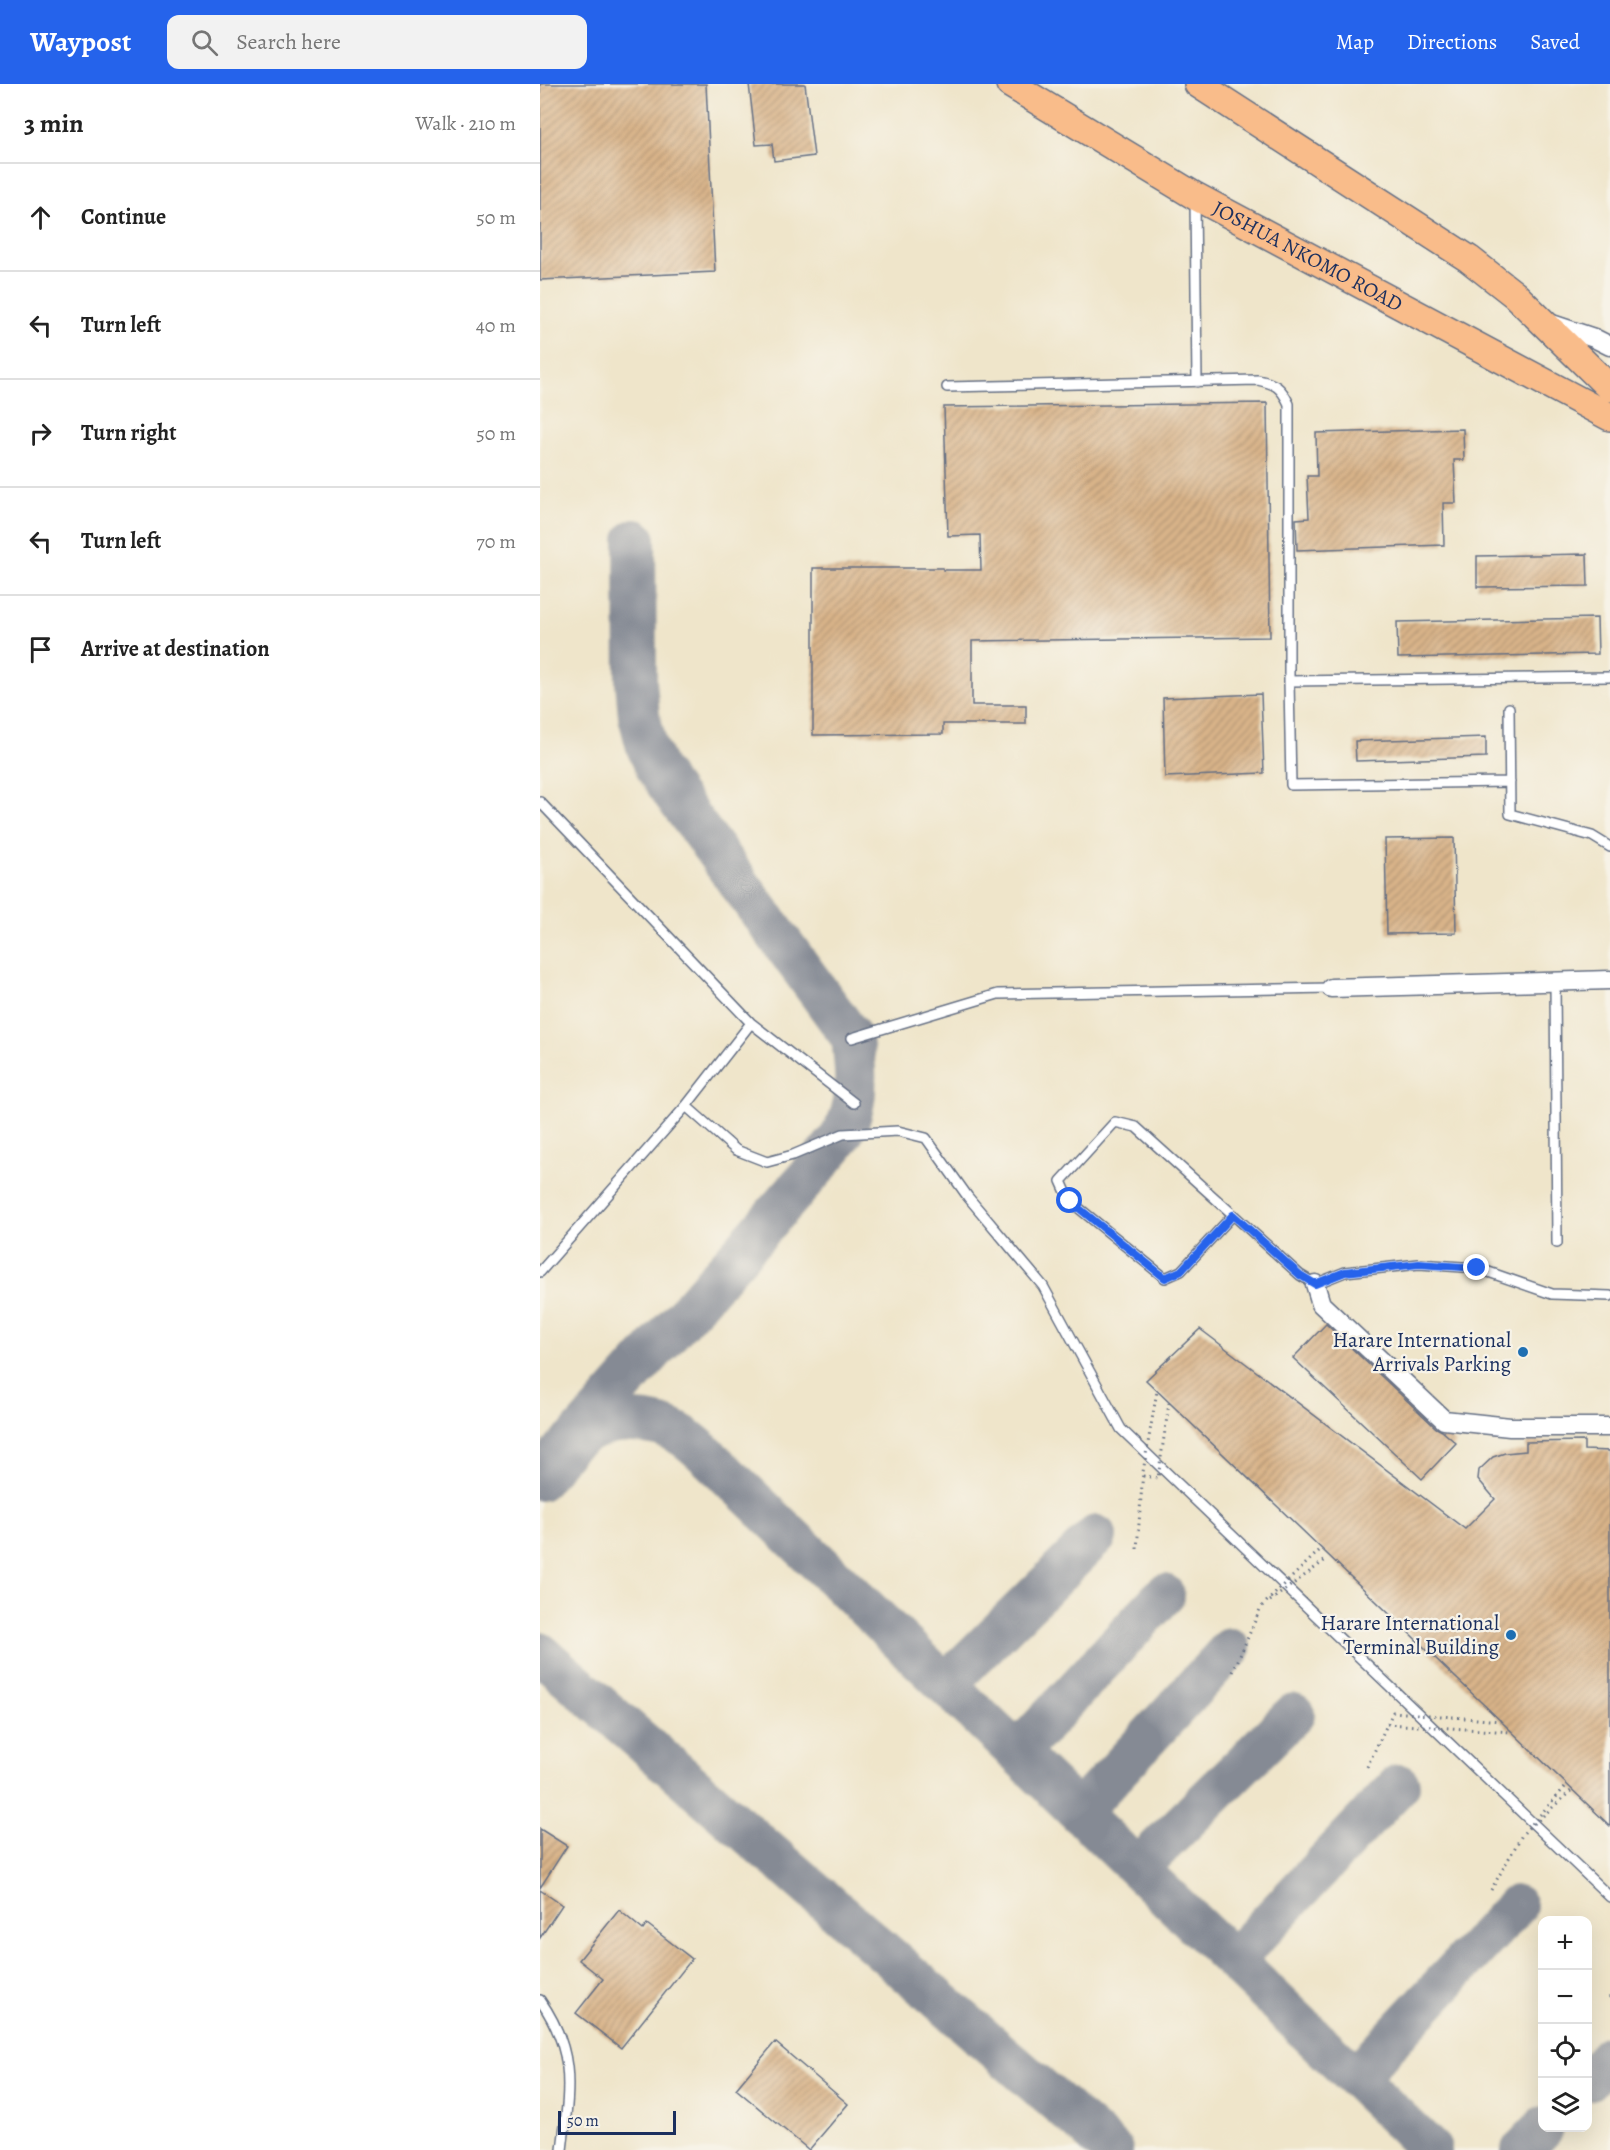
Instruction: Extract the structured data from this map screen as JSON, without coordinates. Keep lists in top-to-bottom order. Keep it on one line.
{"streets":{"main road":["JOSHUA NKOMO ROAD"]},"places":["Harare International Arrivals Parking","Harare International Terminal Building"],"scale_bar":"50 m","page":{"header":"Waypost","search":"Search here","nav":["Map","Directions","Saved"],"heading":["3 min","Walk · 210 m"],"list":[["Continue","50 m"],["Turn left","40 m"],["Turn right","50 m"],["Turn left","70 m"],"Arrive at destination"],"map_buttons":["+","−"],"scale":"50 m"}}
